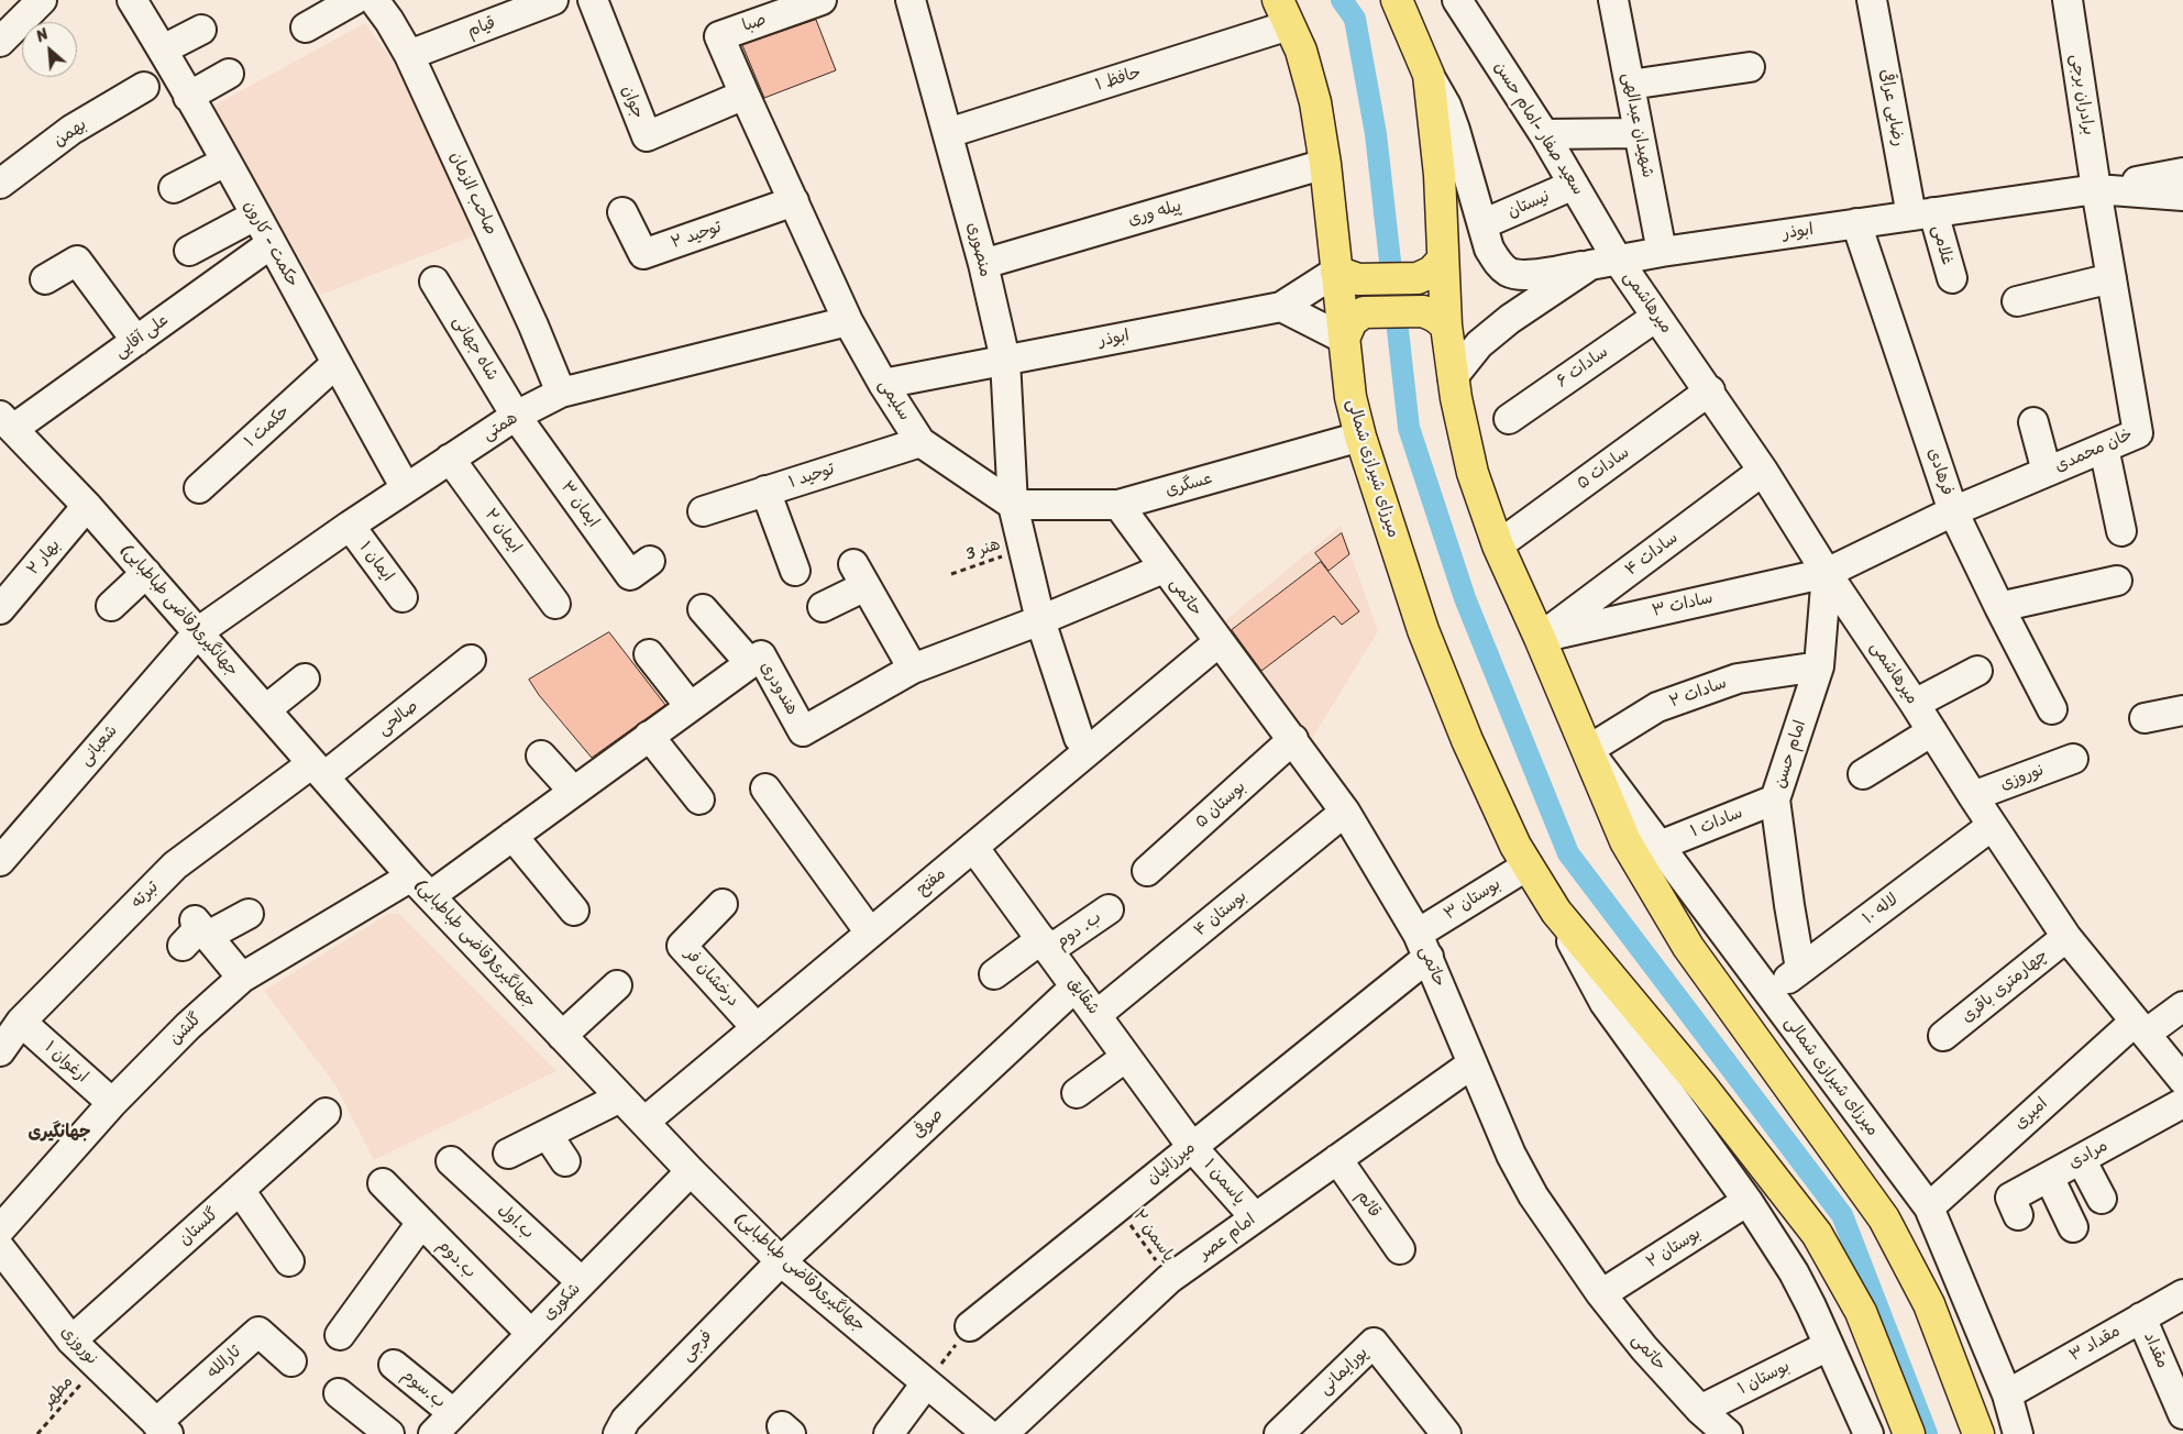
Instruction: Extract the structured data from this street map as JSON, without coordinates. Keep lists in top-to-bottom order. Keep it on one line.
{"streets":{"main road":["میرزای شیرازی شمالی"],"street":["صبا","قیام","حافظ ۱","برادران برجی","جوان","رضایی عراقی","شهیدان عبدالهی","سعید صفار -امام حسن","بهمن","صاحب الزمان","نیستان","پیله وری","ابوذر","توحید ۲","حکمت - کارون","غلامی","منصوری","میرهاشمی","علی آقایی","شاه جهانی","سادات ۶","سلیمی","حکمت ۱","همتی","خان محمدی","سادات ۵","فرهادی","توحید ۱","عسگری","ایمان ۳","ایمان ۲","سادات ۴","بهار ۲","ایمان ۱","حاتمی","سادات ۳","جهانگیری(قاضی طباطبایی)","هندودری","سادات ۲","صالحی","شعبانی","امام حسن","نوروزی","بوستان ۵","سادات ۱","مفتح","تبرته","بوستان ۳","لاله ۱۰","بوستان ۴","ب. دوم","درخشان فر","چهارمتری باقری","شقایق","گلشن","ارغوان ۱","امیری","صوفی","مرادی","میرزائیان","یاسمن ۱","قائم","ب.اول","گلستان","امام عصر","بوستان ۲","ب.دوم","شکوری","مقداد ۳","فرجی","مقداد","ثارالله","پورایمانی","بوستان ۱","ب.سوم"],"path":["هنر 3","یاسمن ۲","مطهر"]},"crossings":[["صبا","سلیمی"],["قیام","صاحب الزمان"],["حافظ ۱","منصوری"],["حافظ ۱","میرزای شیرازی شمالی"],["برادران برجی","ابوذر"],["برادران برجی","خان محمدی"],["جوان","سلیمی"],["رضایی عراقی","ابوذر"],["رضایی عراقی","غلامی"],["شهیدان عبدالهی","ابوذر"],["سعید صفار -امام حسن","نیستان"],["سعید صفار -امام حسن","ابوذر"],["سعید صفار -امام حسن","میرهاشمی"],["صاحب الزمان","همتی"],["پیله وری","منصوری"],["پیله وری","میرزای شیرازی شمالی"],["ابوذر","غلامی"],["ابوذر","منصوری"],["ابوذر","میرهاشمی"],["ابوذر","سلیمی"],["ابوذر","خان محمدی"],["ابوذر","میرزای شیرازی شمالی"],["ابوذر","فرهادی"],["توحید ۲","سلیمی"],["حکمت - کارون","علی آقایی"],["حکمت - کارون","حکمت ۱"],["حکمت - کارون","همتی"],["منصوری","سلیمی"],["منصوری","عسگری"],["میرهاشمی","سادات ۶"],["میرهاشمی","خان محمدی"],["میرهاشمی","سادات ۵"],["میرهاشمی","سادات ۴"],["میرهاشمی","سادات ۳"],["میرهاشمی","امام حسن"],["میرهاشمی","نوروزی"],["میرهاشمی","لاله ۱۰"],["میرهاشمی","چهارمتری باقری"],["میرهاشمی","امیری"],["علی آقایی","جهانگیری(قاضی طباطبایی)"],["شاه جهانی","همتی"],["شاه جهانی","ایمان ۳"],["سلیمی","همتی"],["سلیمی","توحید ۱"],["سلیمی","عسگری"],["همتی","ایمان ۳"],["همتی","ایمان ۲"],["همتی","ایمان ۱"],["همتی","جهانگیری(قاضی طباطبایی)"],["همتی","شعبانی"],["خان محمدی","فرهادی"],["خان محمدی","سادات ۳"],["خان محمدی","امام حسن"],["میرزای شیرازی شمالی","سادات ۵"],["میرزای شیرازی شمالی","عسگری"],["میرزای شیرازی شمالی","سادات ۴"],["میرزای شیرازی شمالی","سادات ۳"],["میرزای شیرازی شمالی","سادات ۲"],["میرزای شیرازی شمالی","سادات ۱"],["میرزای شیرازی شمالی","بوستان ۳"],["میرزای شیرازی شمالی","لاله ۱۰"],["میرزای شیرازی شمالی","امیری"],["میرزای شیرازی شمالی","بوستان ۲"],["میرزای شیرازی شمالی","مقداد ۳"],["میرزای شیرازی شمالی","بوستان ۱"],["عسگری","حاتمی"],["سادات ۴","سادات ۳"],["بهار ۲","جهانگیری(قاضی طباطبایی)"],["حاتمی","هندودری"],["حاتمی","بوستان ۵"],["حاتمی","مفتح"],["حاتمی","بوستان ۳"],["حاتمی","بوستان ۴"],["حاتمی","میرزائیان"],["حاتمی","امام عصر"],["حاتمی","بوستان ۲"],["حاتمی","بوستان ۱"],["سادات ۳","امام حسن"],["جهانگیری(قاضی طباطبایی)","هندودری"],["جهانگیری(قاضی طباطبایی)","صالحی"],["جهانگیری(قاضی طباطبایی)","شعبانی"],["جهانگیری(قاضی طباطبایی)","مفتح"],["جهانگیری(قاضی طباطبایی)","تبرته"],["جهانگیری(قاضی طباطبایی)","گلشن"],["جهانگیری(قاضی طباطبایی)","صوفی"],["جهانگیری(قاضی طباطبایی)","شکوری"],["جهانگیری(قاضی طباطبایی)","فرجی"],["هندودری","گلشن"],["سادات ۲","امام حسن"],["صالحی","تبرته"],["امام حسن","سادات ۱"],["امام حسن","لاله ۱۰"],["نوروزی","گلستان"],["نوروزی","ثارالله"],["نوروزی","مطهر"],["مفتح","درخشان فر"],["مفتح","شقایق"],["تبرته","ارغوان ۱"],["بوستان ۳","میرزائیان"],["بوستان ۴","شقایق"],["ب. دوم","شقایق"],["شقایق","صوفی"],["شقایق","میرزائیان"],["شقایق","یاسمن ۱"],["گلشن","ارغوان ۱"],["صوفی","فرجی"],["میرزائیان","یاسمن ۱"],["میرزائیان","یاسمن ۲"],["یاسمن ۱","امام عصر"],["قائم","امام عصر"],["ب.اول","شکوری"],["یاسمن ۲","امام عصر"],["ب.دوم","شکوری"],["شکوری","ب.سوم"],["مقداد ۳","مقداد"]],"districts":["جهانگیری"],"north":"top left"}
